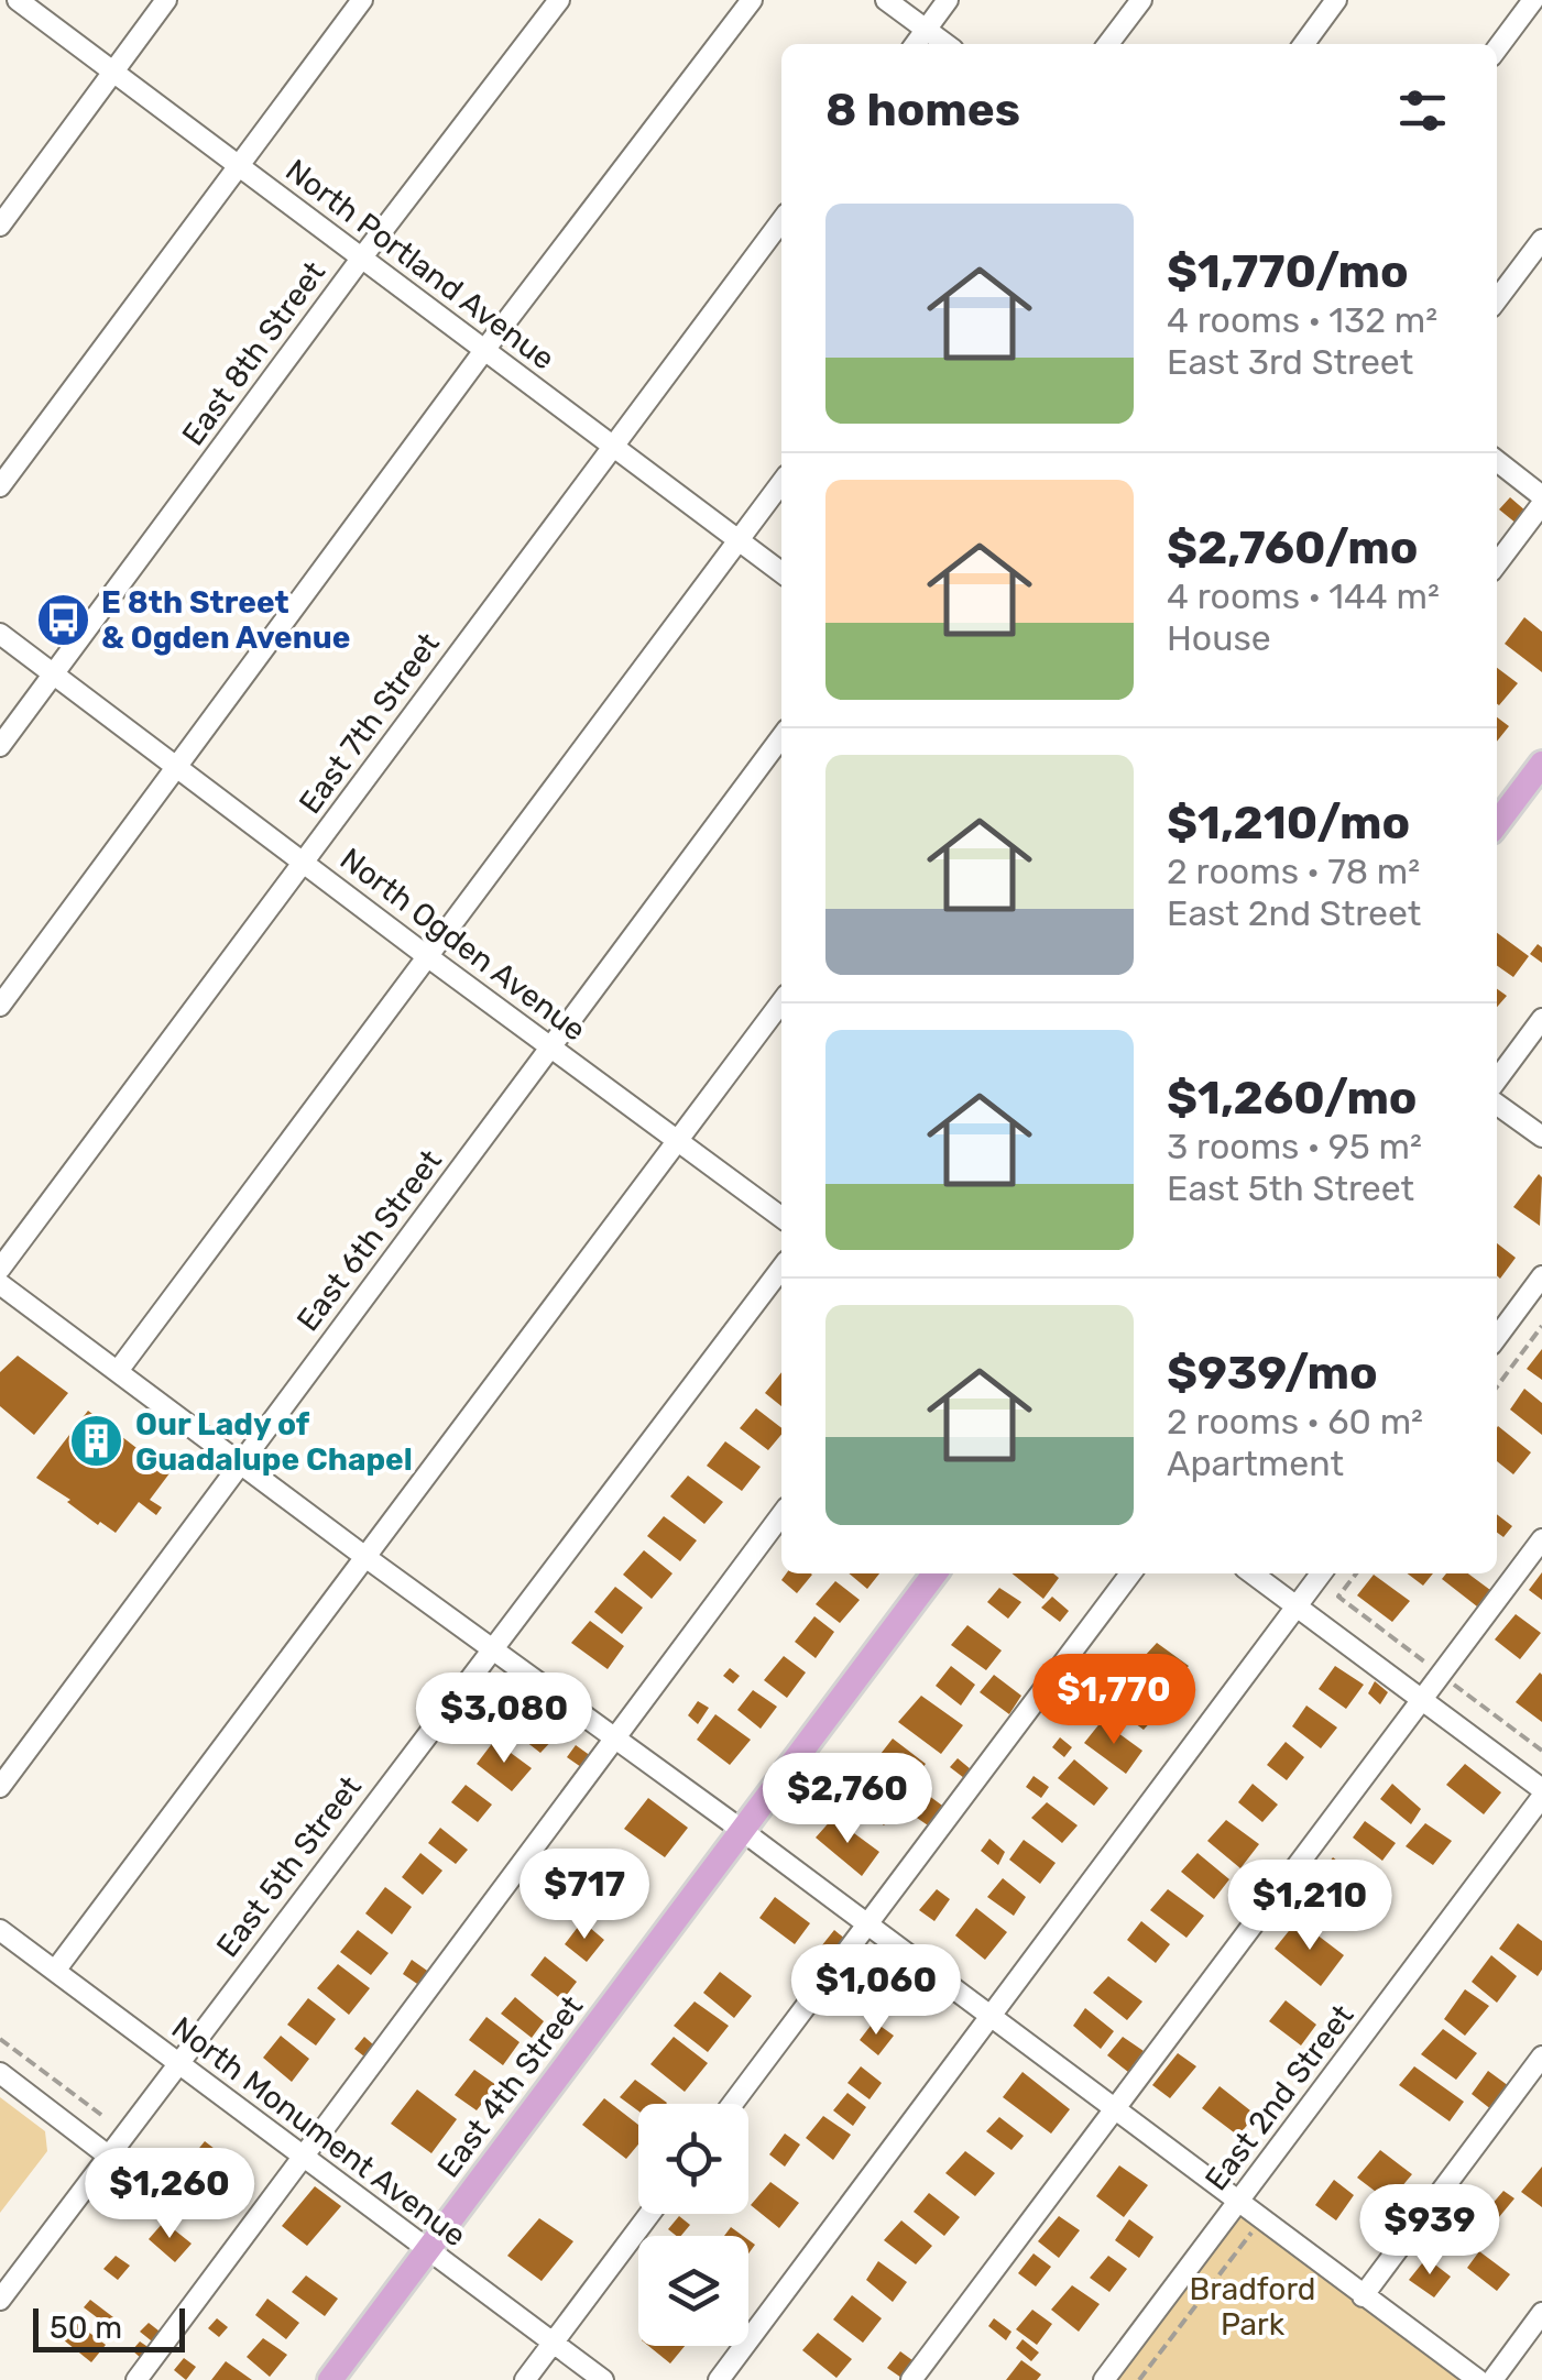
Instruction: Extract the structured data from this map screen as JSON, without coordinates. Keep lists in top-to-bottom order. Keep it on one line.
{"streets":{"main road":["East 4th Street"],"street":["North Portland Avenue","East 8th Street","East 7th Street","North Ogden Avenue","East 6th Street","East 5th Street","East 2nd Street","North Monument Avenue"]},"crossings":[["North Portland Avenue","East 8th Street"],["North Portland Avenue","East 7th Street"],["East 8th Street","North Ogden Avenue"],["East 7th Street","North Ogden Avenue"],["North Ogden Avenue","East 6th Street"],["East 5th Street","North Monument Avenue"],["East 4th Street","North Monument Avenue"]],"parks":["Bradford Park"],"places":{"bus stop":["E 8th Street & Ogden Avenue"],"building":["Our Lady of Guadalupe Chapel"]},"scale_bar":"50 m","page":{"heading":"8 homes","list":[{"name":"$1,770/mo","note":"4 rooms · 132 m² · East 3rd Street"},{"name":"$2,760/mo","note":"4 rooms · 144 m² · House"},{"name":"$1,210/mo","note":"2 rooms · 78 m² · East 2nd Street"},{"name":"$1,260/mo","note":"3 rooms · 95 m² · East 5th Street"},{"name":"$939/mo","note":"2 rooms · 60 m² · Apartment"}],"price":["$1,770","$3,080","$2,760","$717","$1,210","$1,060","$1,260","$939"],"scale":"50 m"}}
